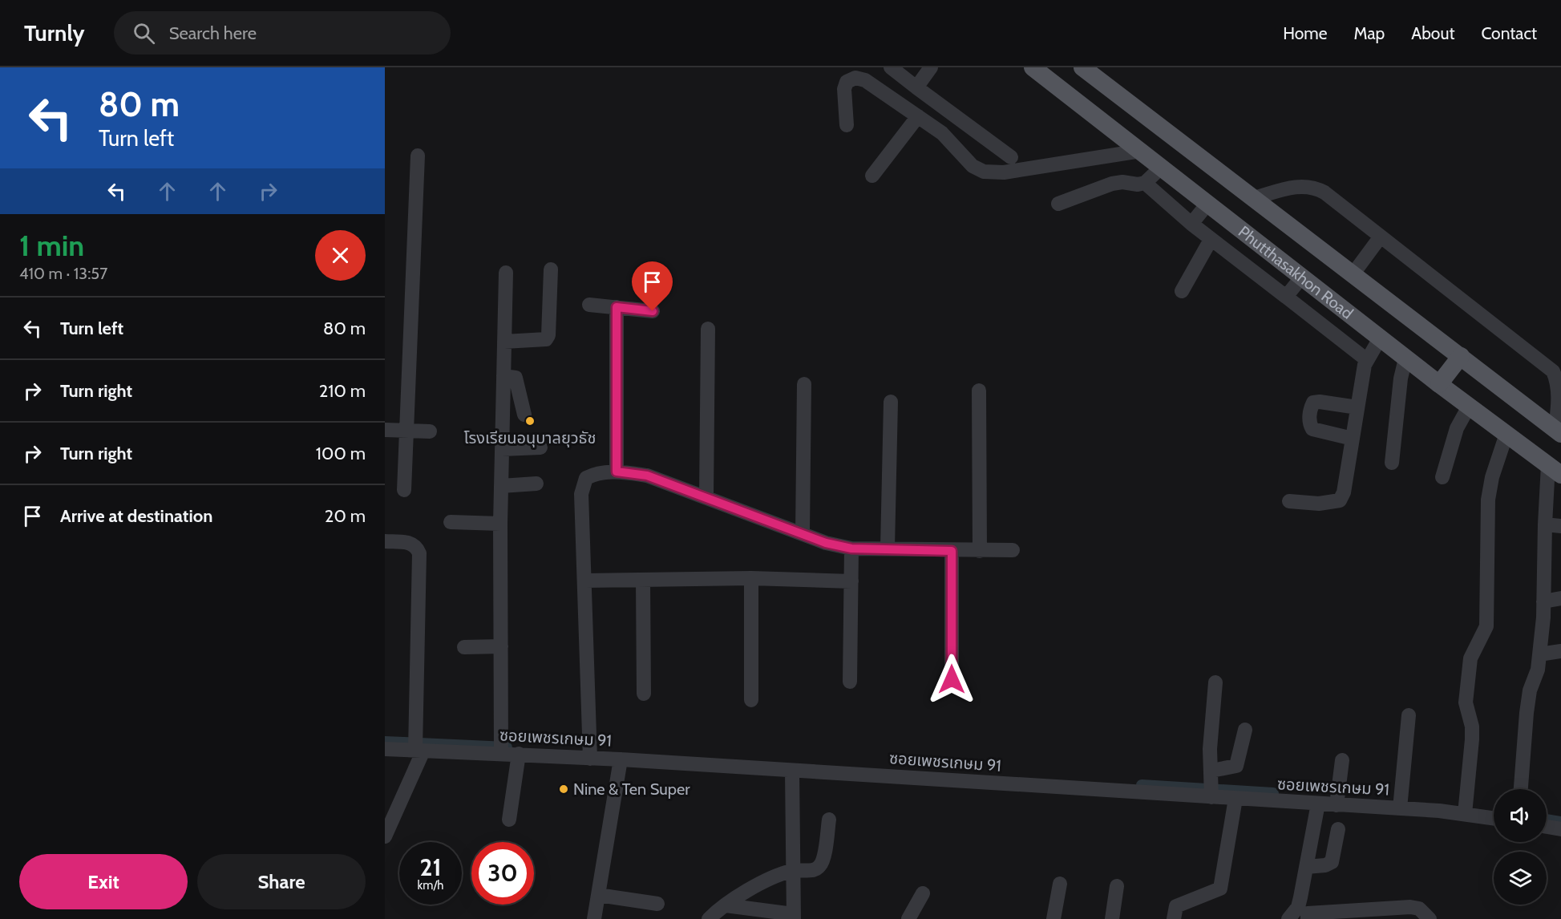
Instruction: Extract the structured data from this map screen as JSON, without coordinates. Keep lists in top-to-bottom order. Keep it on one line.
{"streets":{"main road":["Phutthasakhon Road"],"street":["ซอยเพชรเกษม 91"]},"places":["โรงเรียนอนุบาลยุวธัช","Nine & Ten Super"],"page":{"header":"Turnly","search":"Search here","nav":["Home","Map","About","Contact"],"turn":["80 m","Turn left"],"heading":["1 min","410 m · 13:57"],"list":[{"name":"Turn left","value":"80 m"},{"name":"Turn right","value":"210 m"},{"name":"Turn right","value":"100 m"},{"name":"Arrive at destination","value":"20 m"}],"speed":"21 km/h","limit":"30","buttons":["Exit","Share"]}}
